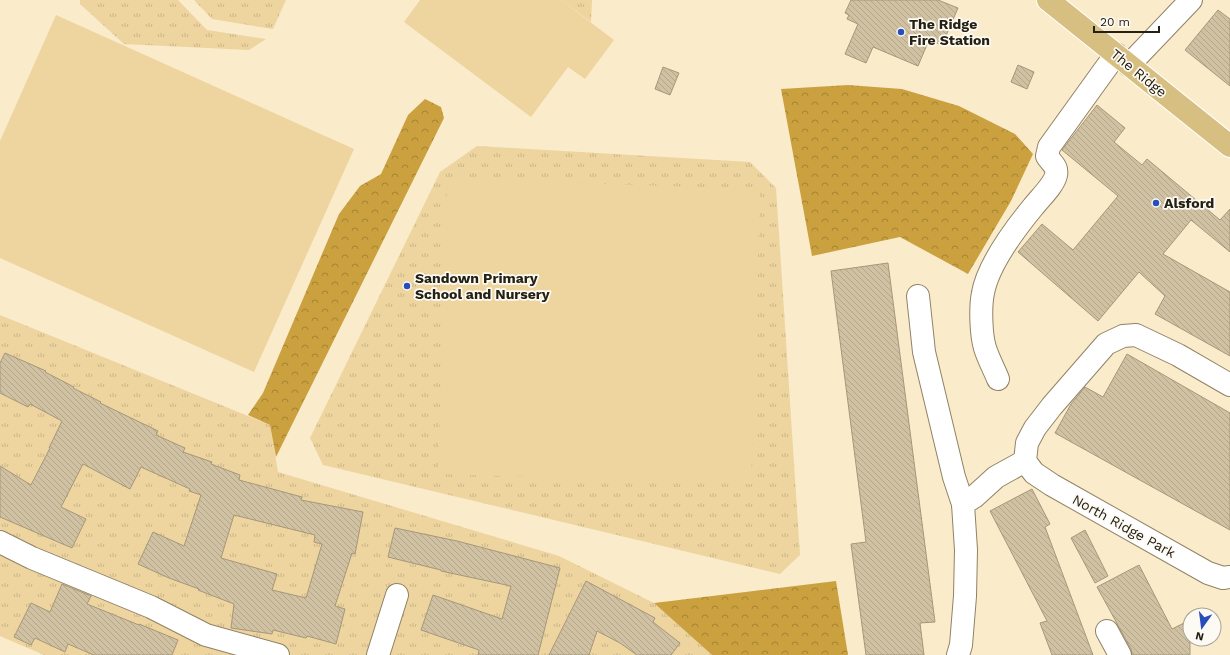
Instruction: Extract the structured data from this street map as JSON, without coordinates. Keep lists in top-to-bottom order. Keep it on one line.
{"streets":{"main road":["The Ridge"],"street":["North Ridge Park"]},"places":["The Ridge Fire Station","Alsford","Sandown Primary School and Nursery"],"scale_bar":"20 m","north":"bottom"}
